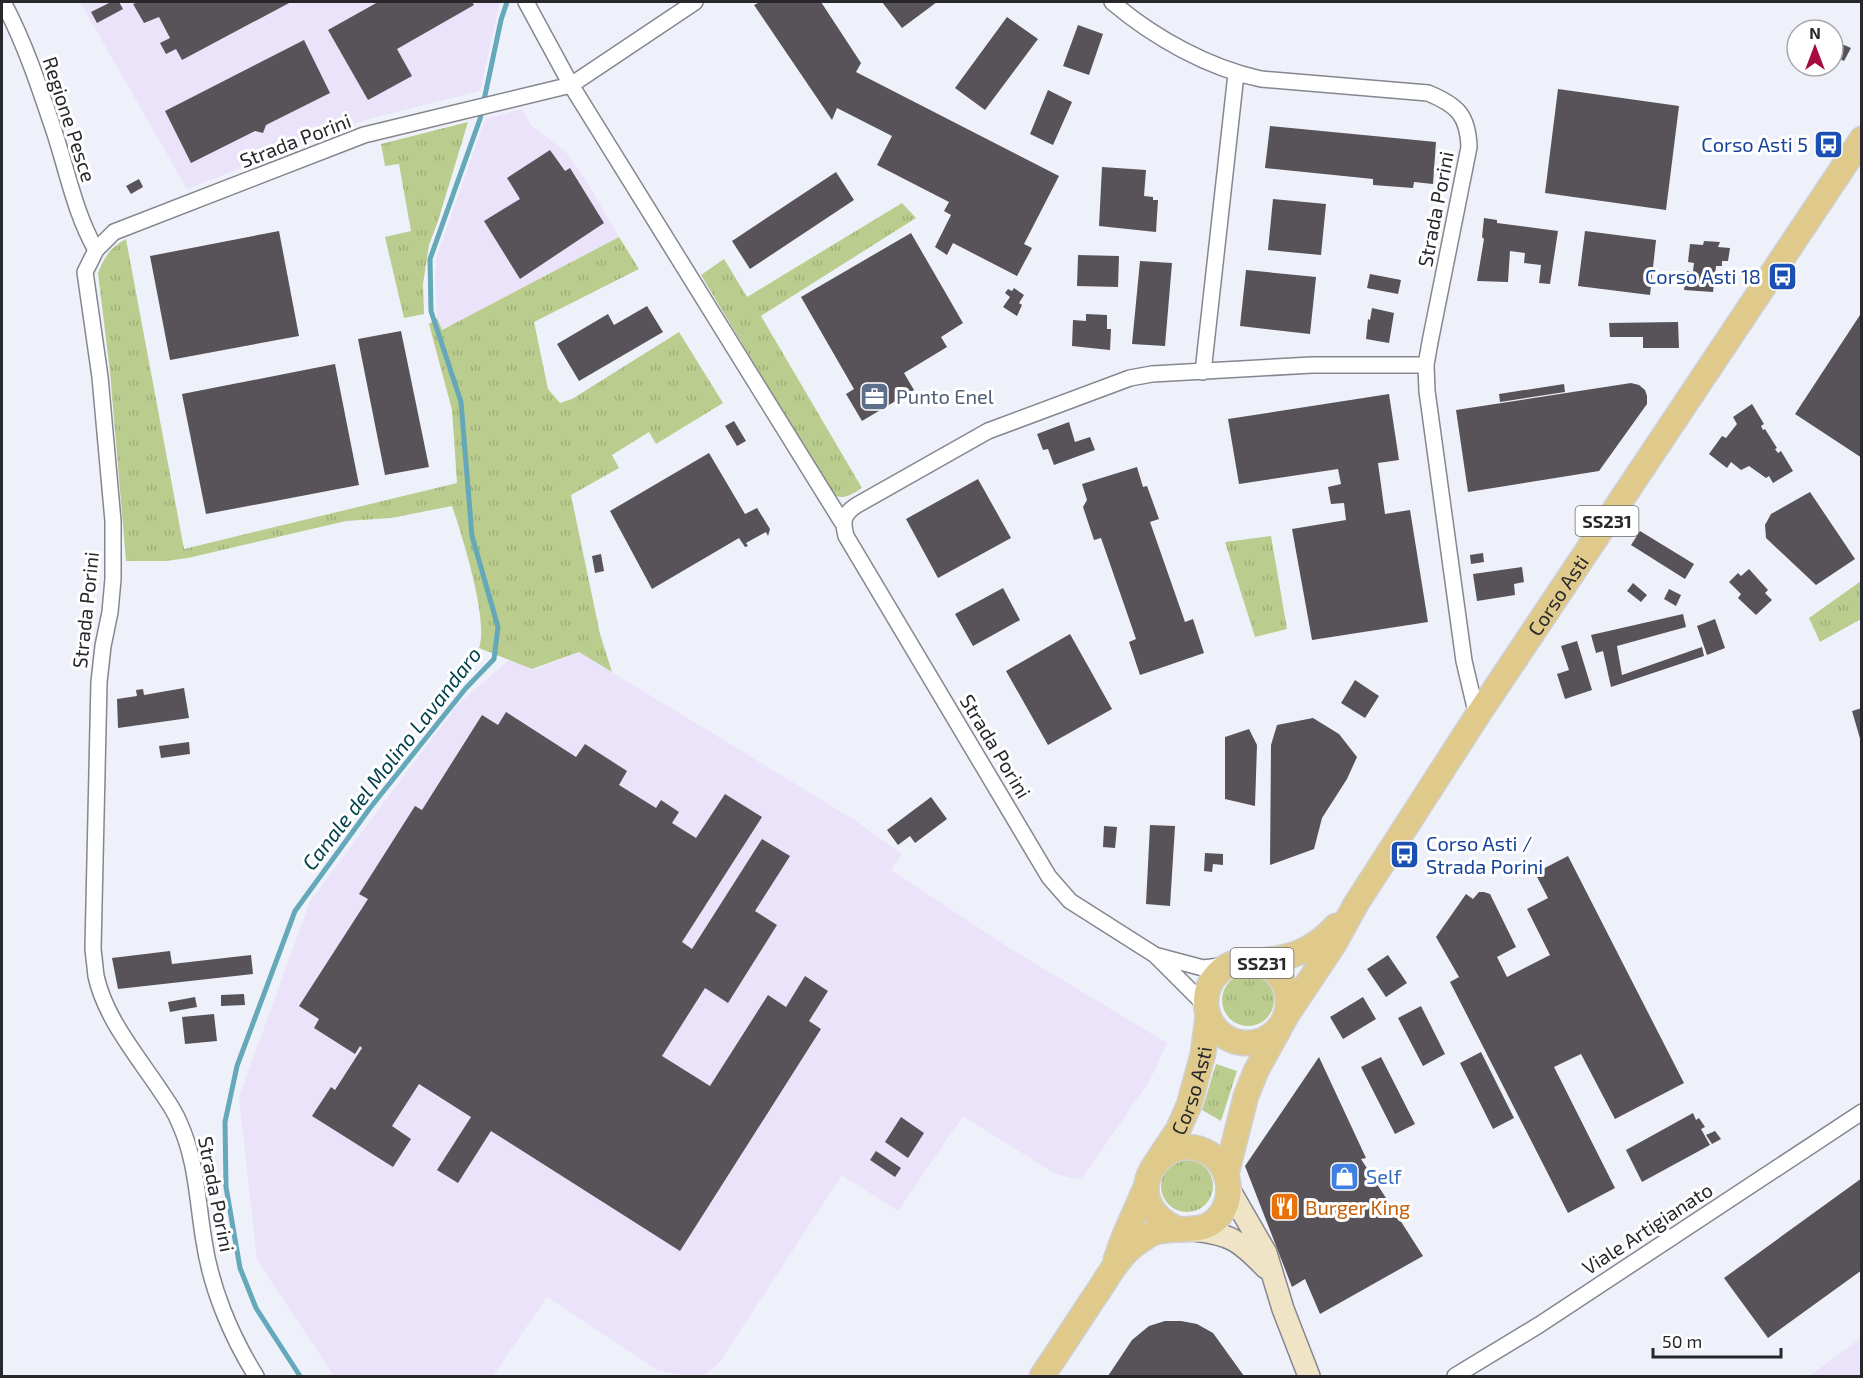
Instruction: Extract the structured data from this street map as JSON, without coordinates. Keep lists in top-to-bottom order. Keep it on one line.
{"streets":{"main road":["SS231","Corso Asti"],"street":["Regione Pesce","Strada Porini","Viale Artigianato"]},"crossings":[["Regione Pesce","Strada Porini"],["Strada Porini","SS231"],["Strada Porini","Corso Asti"],["SS231","Corso Asti"]],"water":["Canale del Molino Lavandaro"],"places":{"bus stop":["Corso Asti 5","Corso Asti 18","Corso Asti / Strada Porini"],"office":["Punto Enel"],"shop":["Self"],"restaurant":["Burger King"]},"scale_bar":"50 m","north":"top"}
